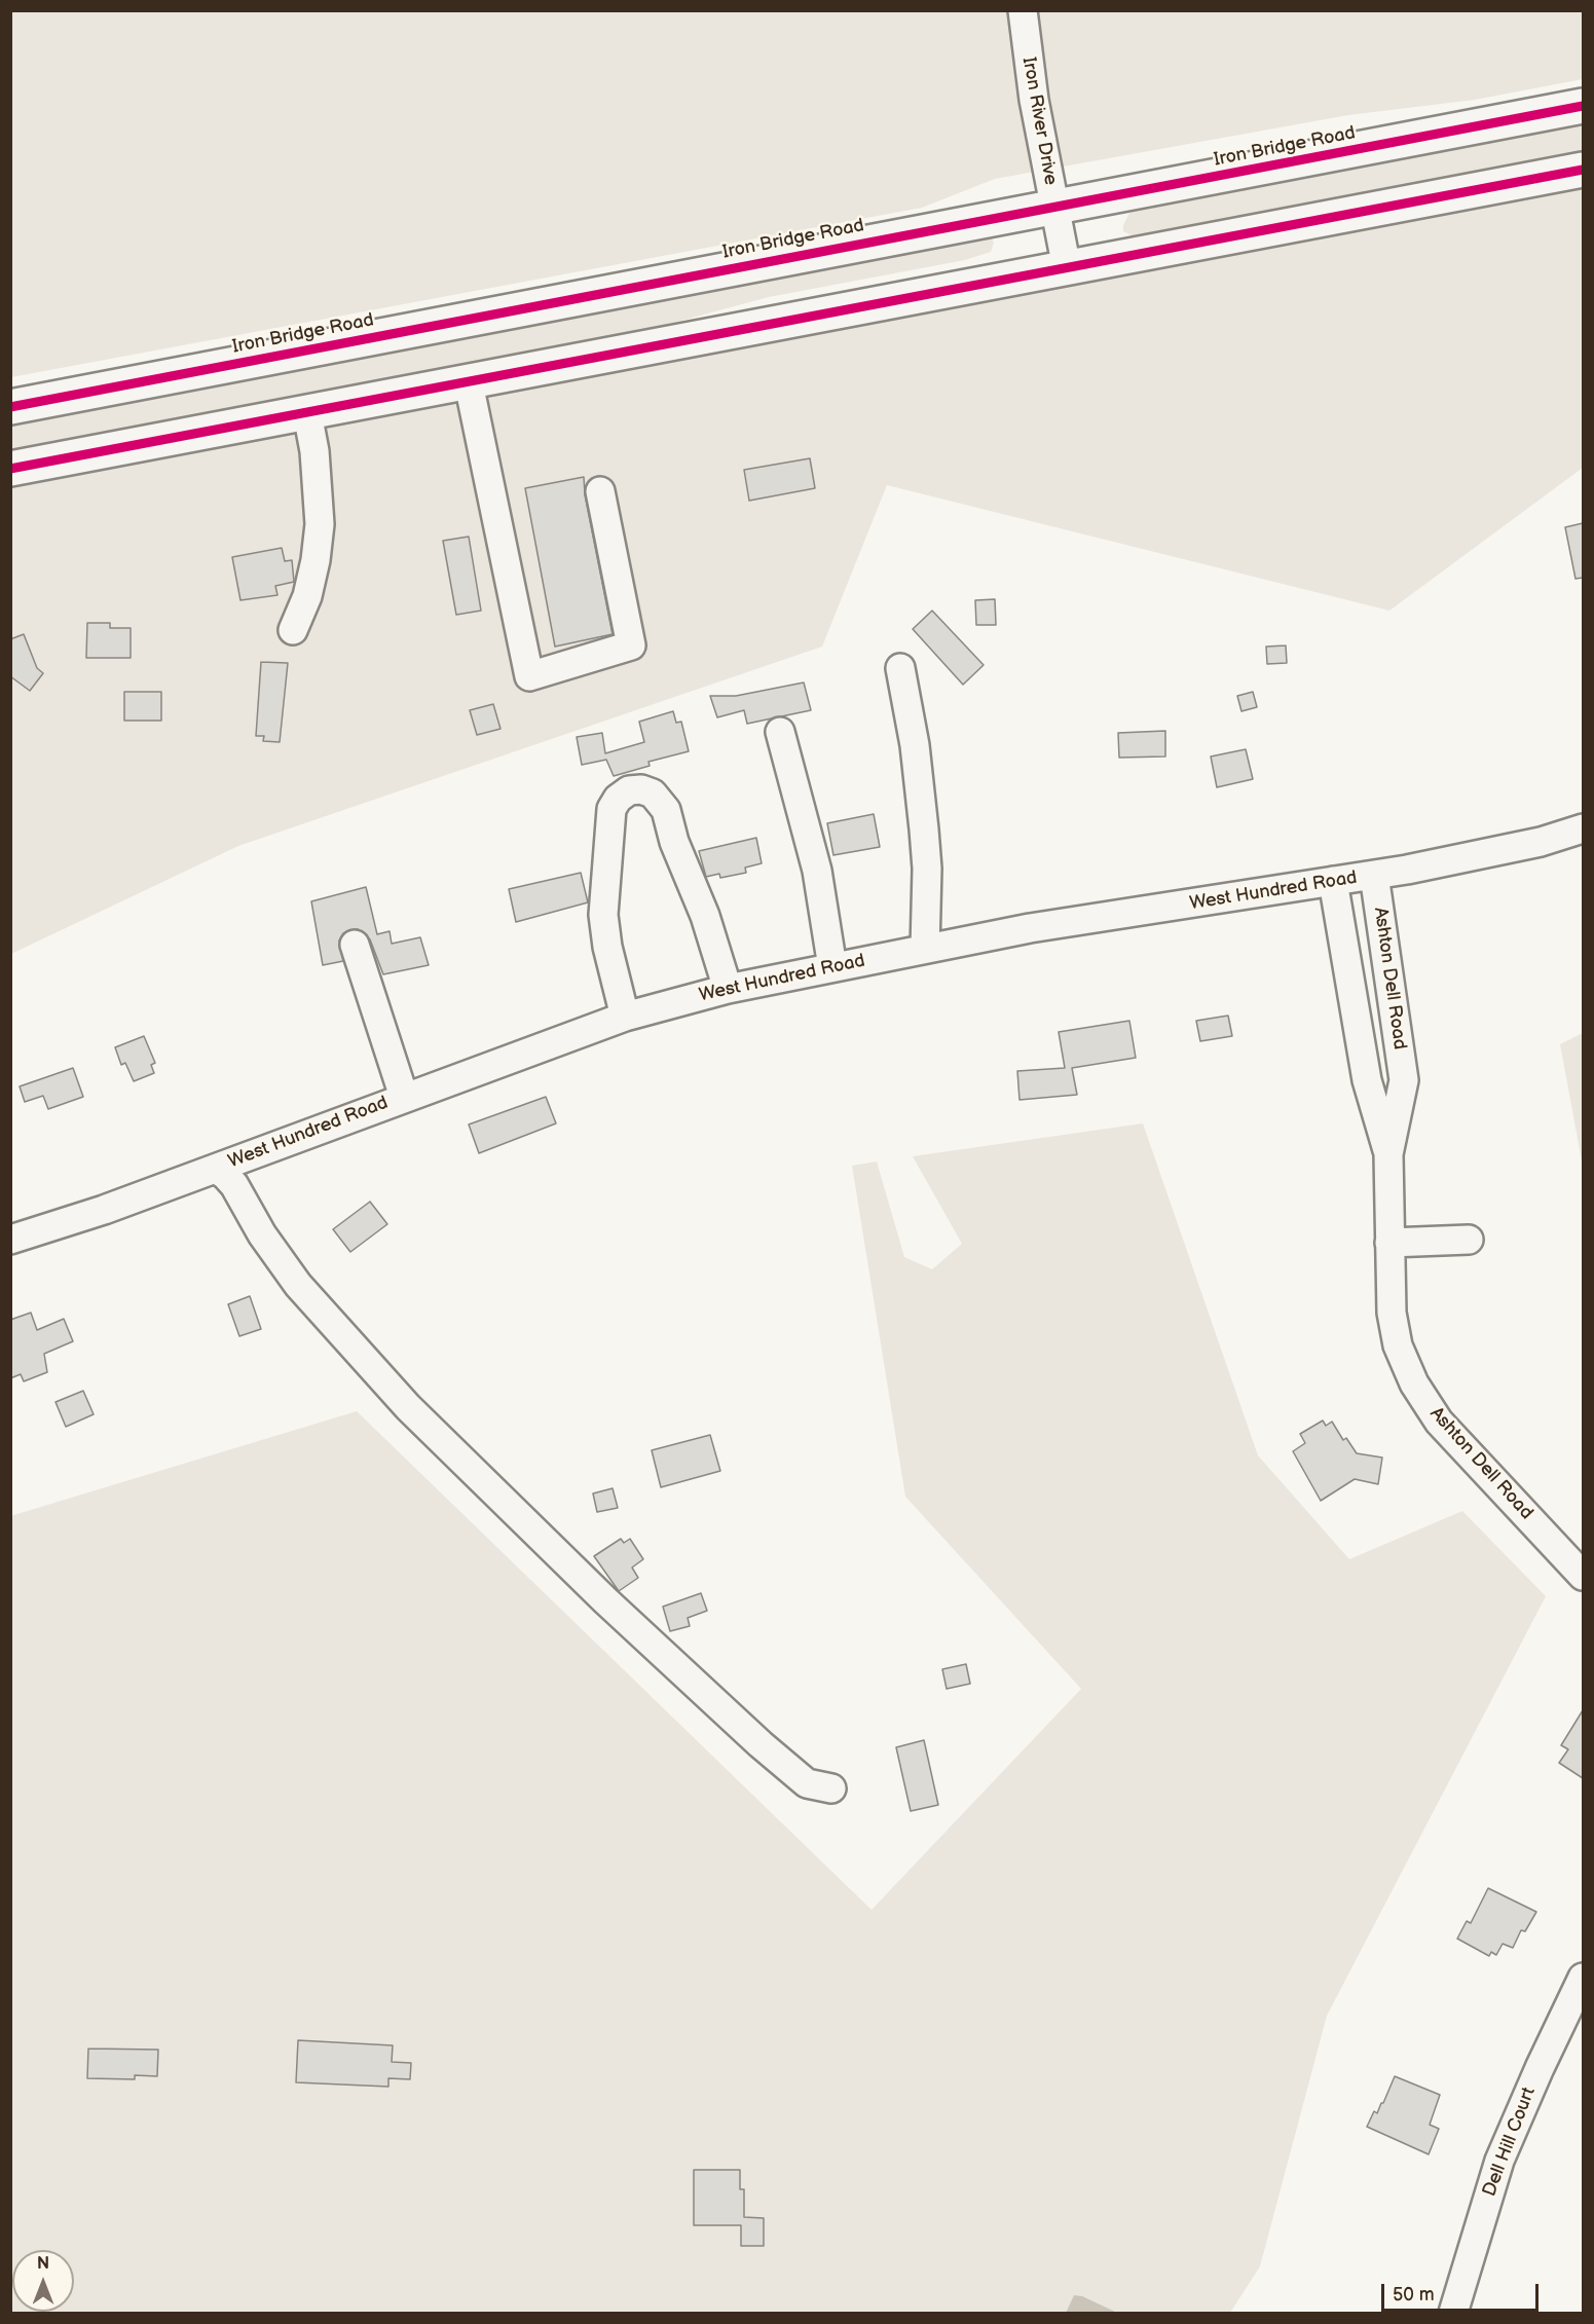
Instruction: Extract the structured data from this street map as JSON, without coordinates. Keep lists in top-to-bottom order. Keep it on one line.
{"streets":{"main road":["Iron Bridge Road"],"street":["Iron River Drive","West Hundred Road","Ashton Dell Road","Dell Hill Court"]},"crossings":[["Iron River Drive","Iron Bridge Road"],["West Hundred Road","Ashton Dell Road"]],"scale_bar":"50 m","north":"top"}
